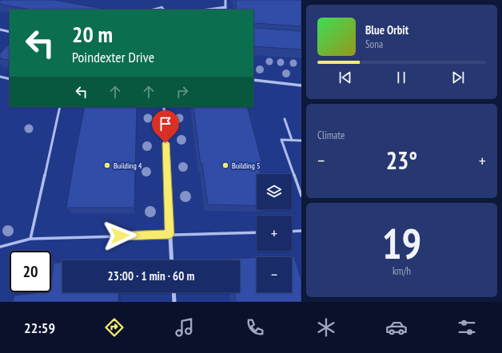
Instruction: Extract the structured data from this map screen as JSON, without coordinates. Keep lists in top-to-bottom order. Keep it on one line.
{"places":["Building 4","Building 5"],"page":{"turn":["20 m","Poindexter Drive"],"song":["Blue Orbit","Sona"],"tile":["Climate",["19","km/h"]],"heat":["−","23°","+"],"map_buttons":["+","−"],"limit":"20","trip":"23:00 · 1 min · 60 m","tabs":"22:59"}}
